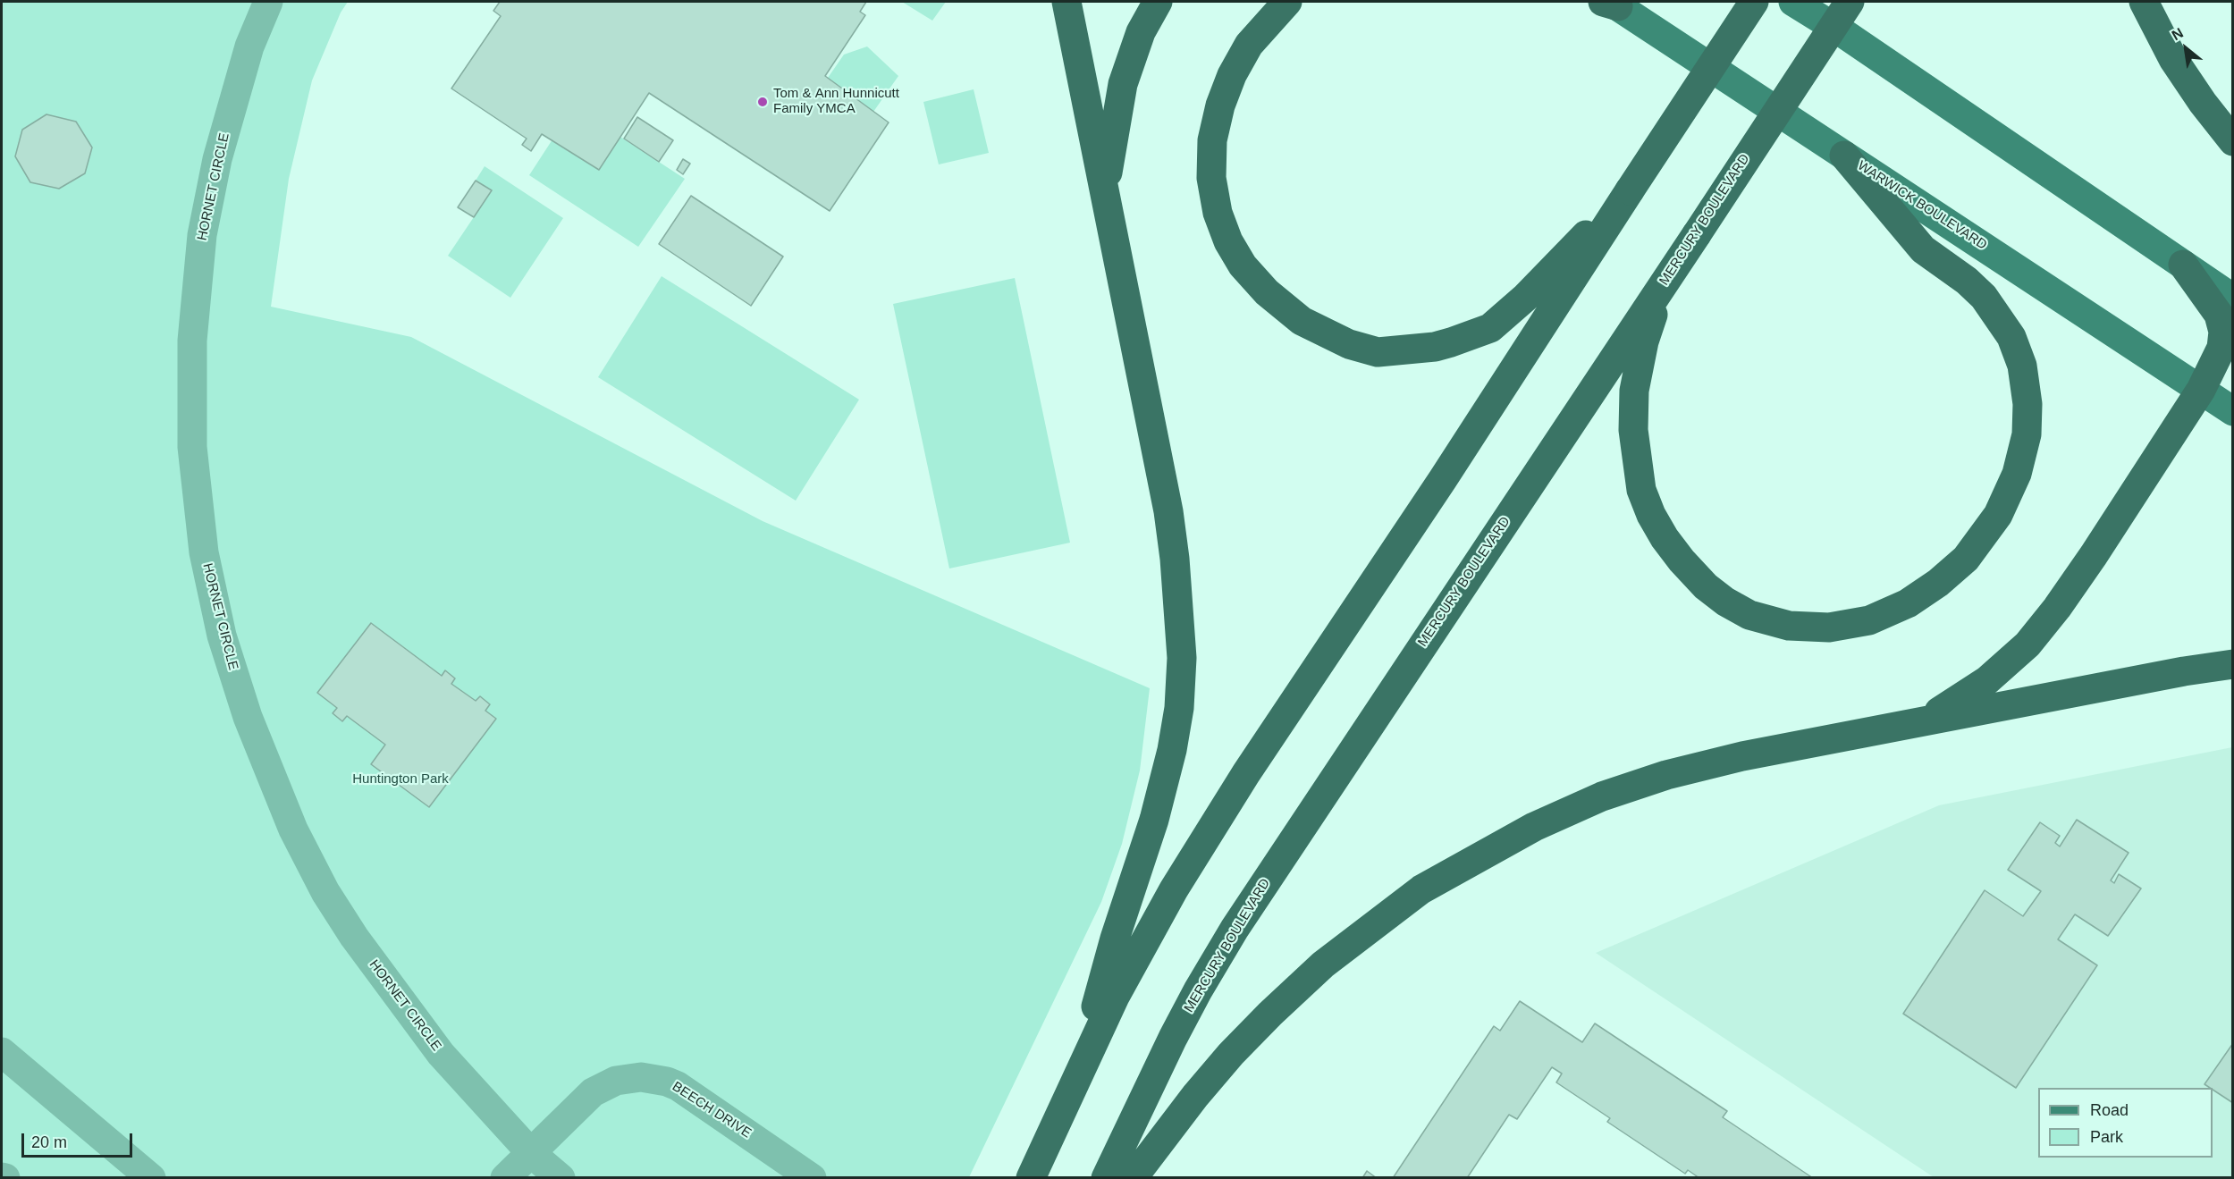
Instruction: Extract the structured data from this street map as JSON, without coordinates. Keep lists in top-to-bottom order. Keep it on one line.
{"streets":{"highway":["MERCURY BOULEVARD"],"main road":["WARWICK BOULEVARD"],"street":["HORNET CIRCLE","BEECH DRIVE"]},"crossings":[["HORNET CIRCLE","BEECH DRIVE"]],"parks":["Huntington Park"],"places":["Tom & Ann Hunnicutt Family YMCA"],"legend":["Road","Park"],"scale_bar":"20 m","north":"top left"}
